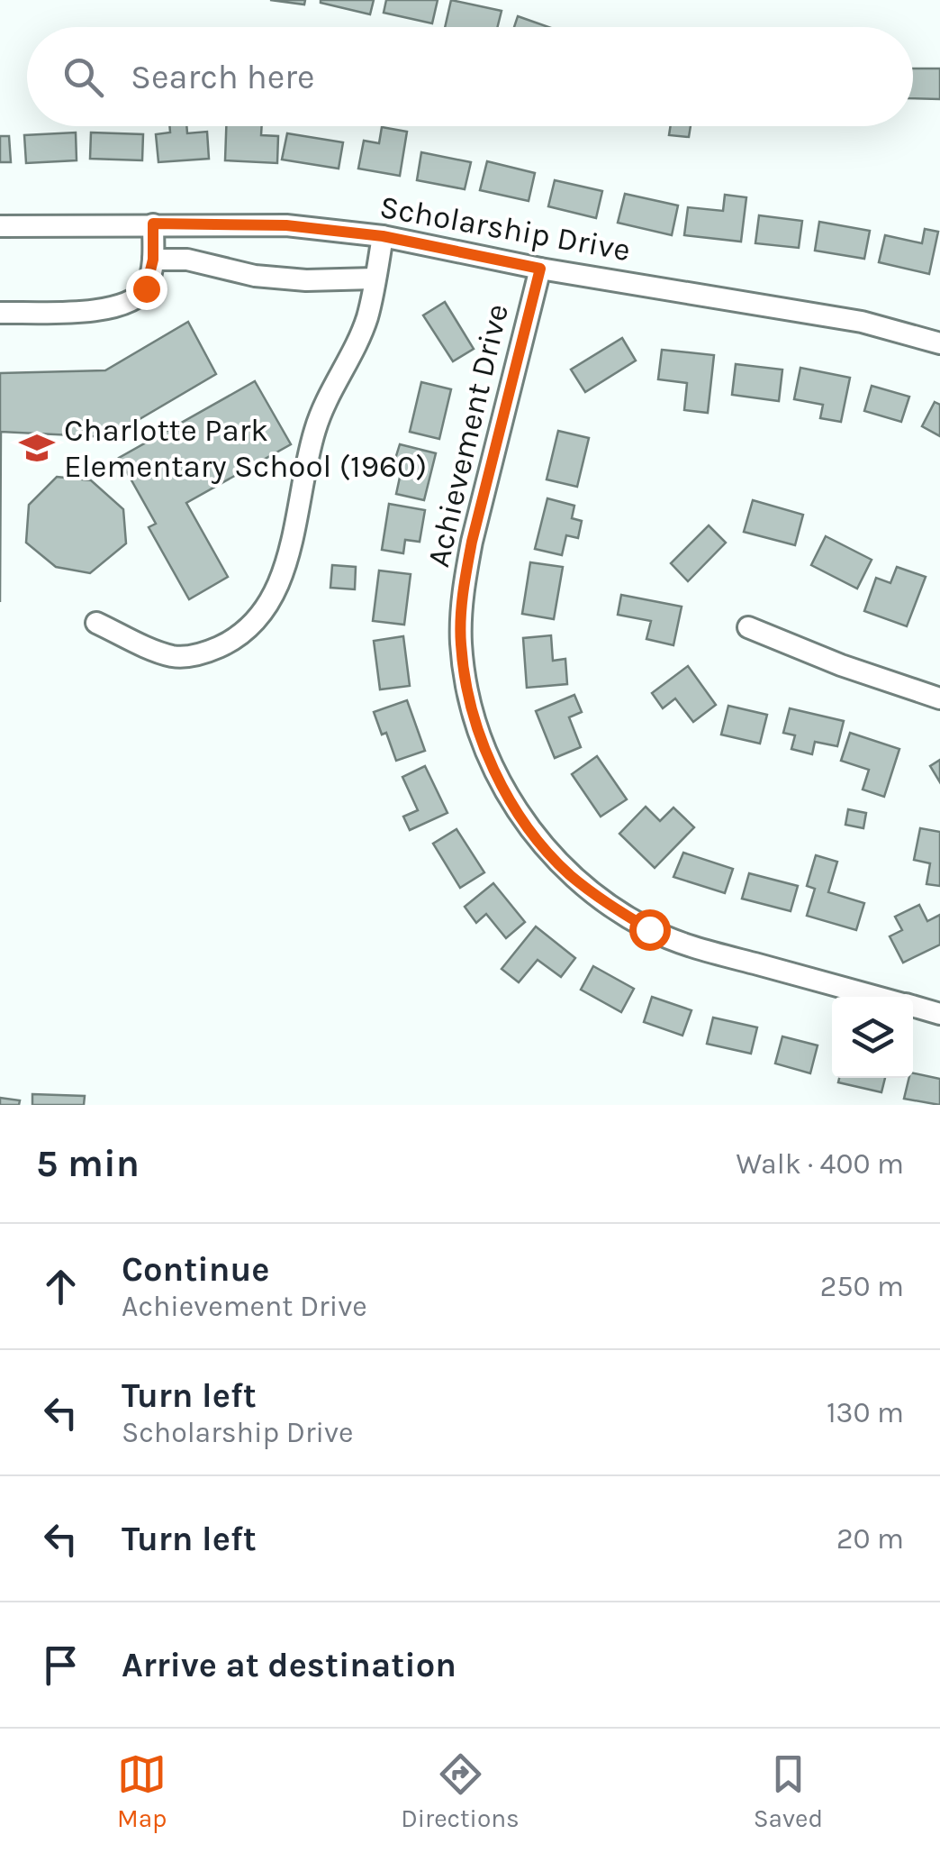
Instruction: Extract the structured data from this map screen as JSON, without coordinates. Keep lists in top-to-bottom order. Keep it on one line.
{"streets":{"street":["Scholarship Drive","Achievement Drive"]},"crossings":[["Scholarship Drive","Achievement Drive"]],"places":{"school or university":["Charlotte Park Elementary School (1960)"]},"page":{"search":"Search here","heading":["5 min","Walk · 400 m"],"list":[["Continue","Achievement Drive","250 m"],["Turn left","Scholarship Drive","130 m"],["Turn left","20 m"],"Arrive at destination"],"nav":["Map","Directions","Saved"]}}
